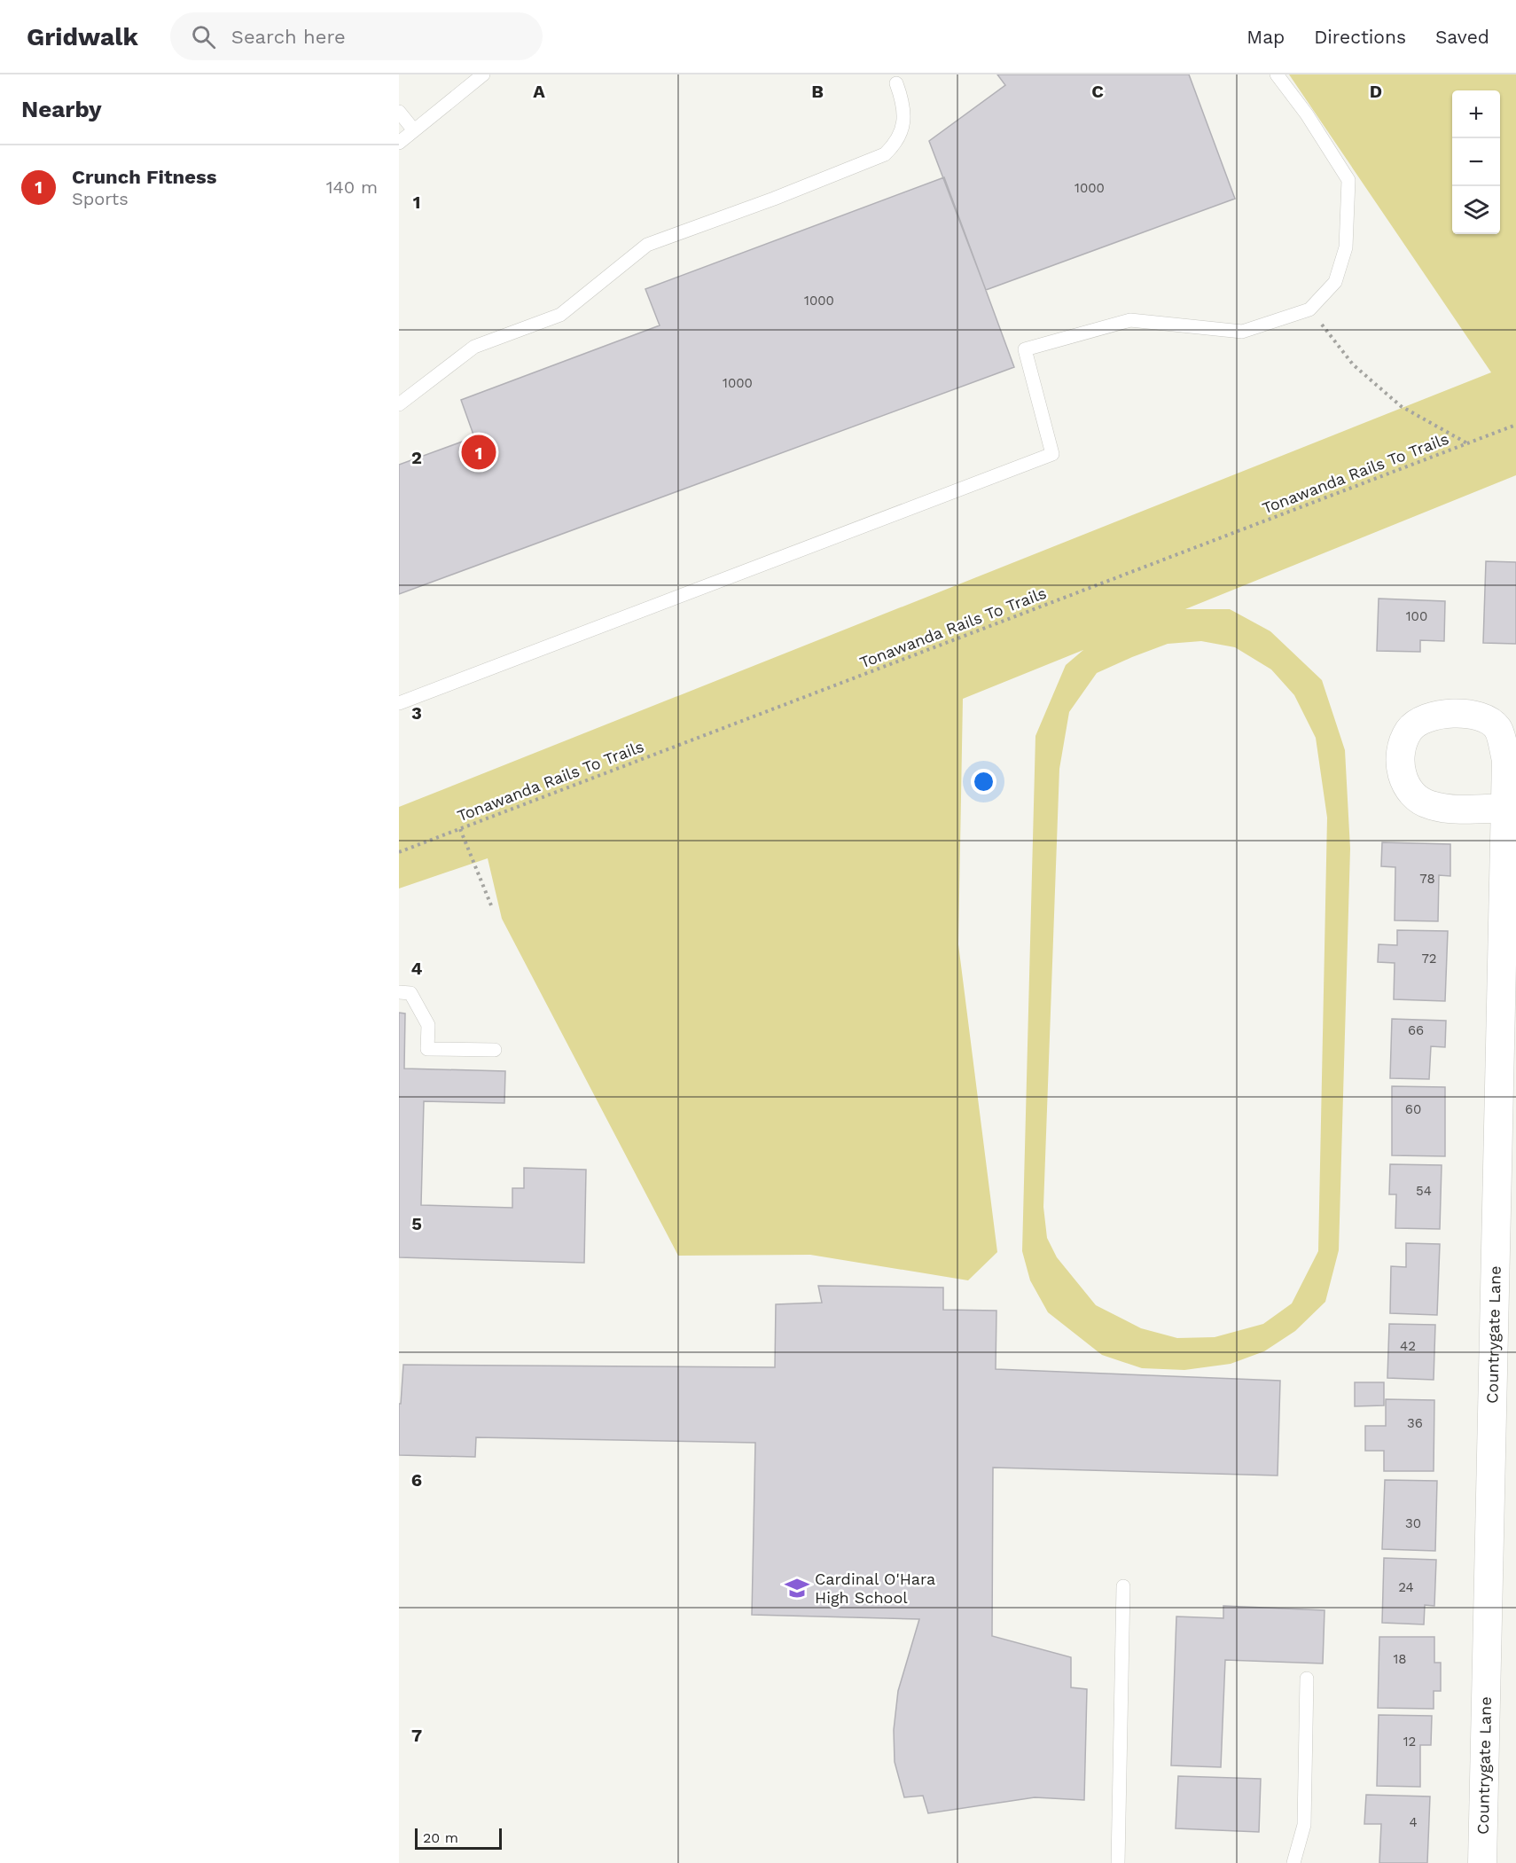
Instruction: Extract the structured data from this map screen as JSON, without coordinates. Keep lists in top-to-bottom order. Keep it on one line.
{"streets":{"street":["Countrygate Lane"],"path":["Tonawanda Rails To Trails"]},"places":{"school or university":["Cardinal O'Hara High School"]},"house_numbers":["1000","1000","1000","100","78","72","66","60","54","42","36","30","24","18","12","4"],"scale_bar":"20 m","page":{"header":"Gridwalk","search":"Search here","nav":["Map","Directions","Saved"],"heading":"Nearby","map_buttons":["+","−"],"list":[{"mark":"1","name":"Crunch Fitness","note":"Sports","value":"140 m"}],"pins":"1","scale":"20 m"},"grid":{"columns":["A","B","C","D"],"rows":["1","2","3","4","5","6","7"]}}
